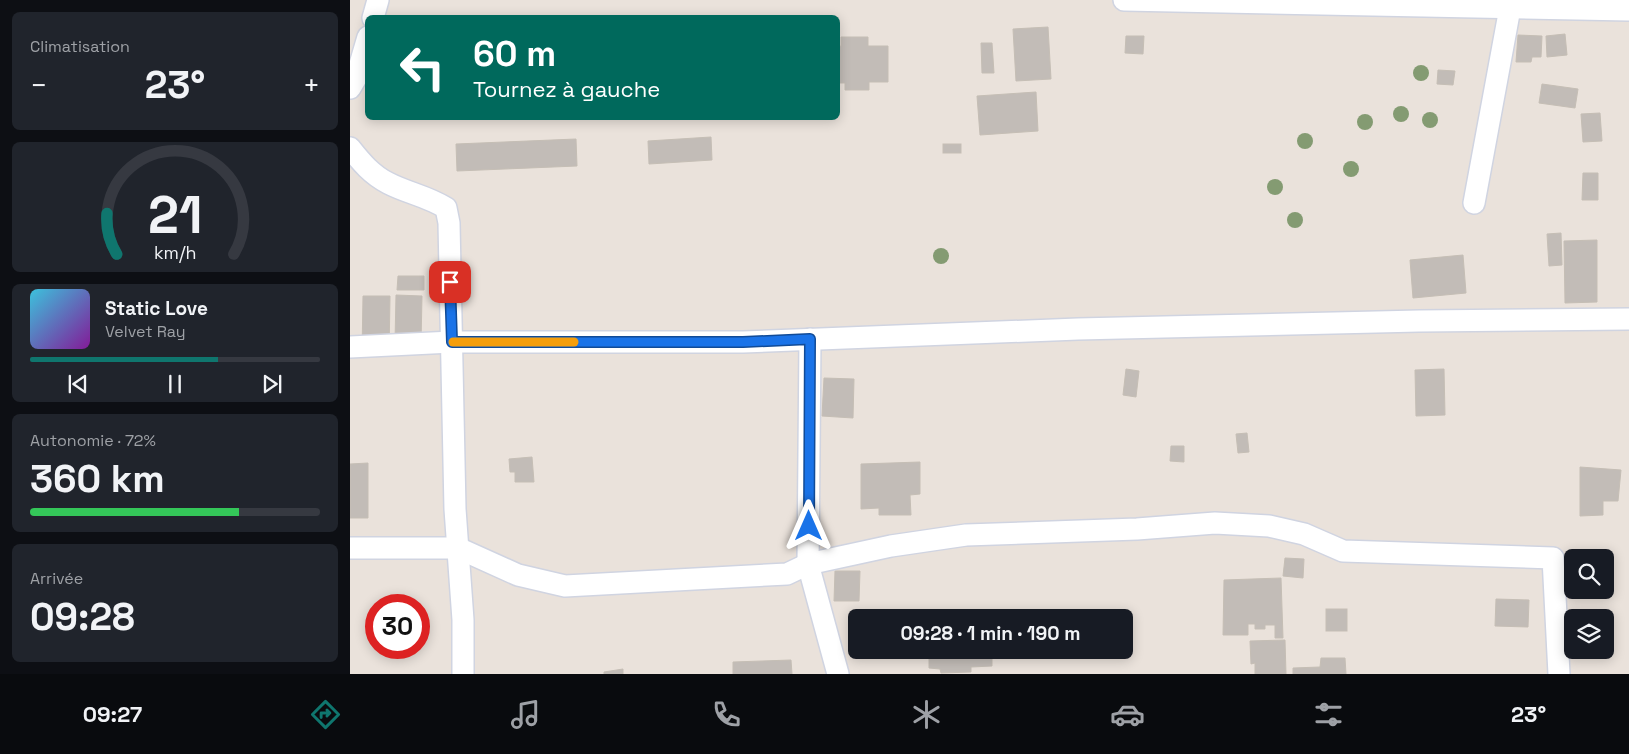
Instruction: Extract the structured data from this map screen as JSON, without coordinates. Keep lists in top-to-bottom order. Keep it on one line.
{"page":{"tile":["Climatisation",["Autonomie · 72%","360 km"],["Arrivée","09:28"]],"turn":["60 m","Tournez à gauche"],"heat":["−","23°","+"],"song":["Static Love","Velvet Ray"],"limit":"30","trip":"09:28 · 1 min · 190 m","tabs":["09:27","23°"],"gauge":["21","km/h"]}}
